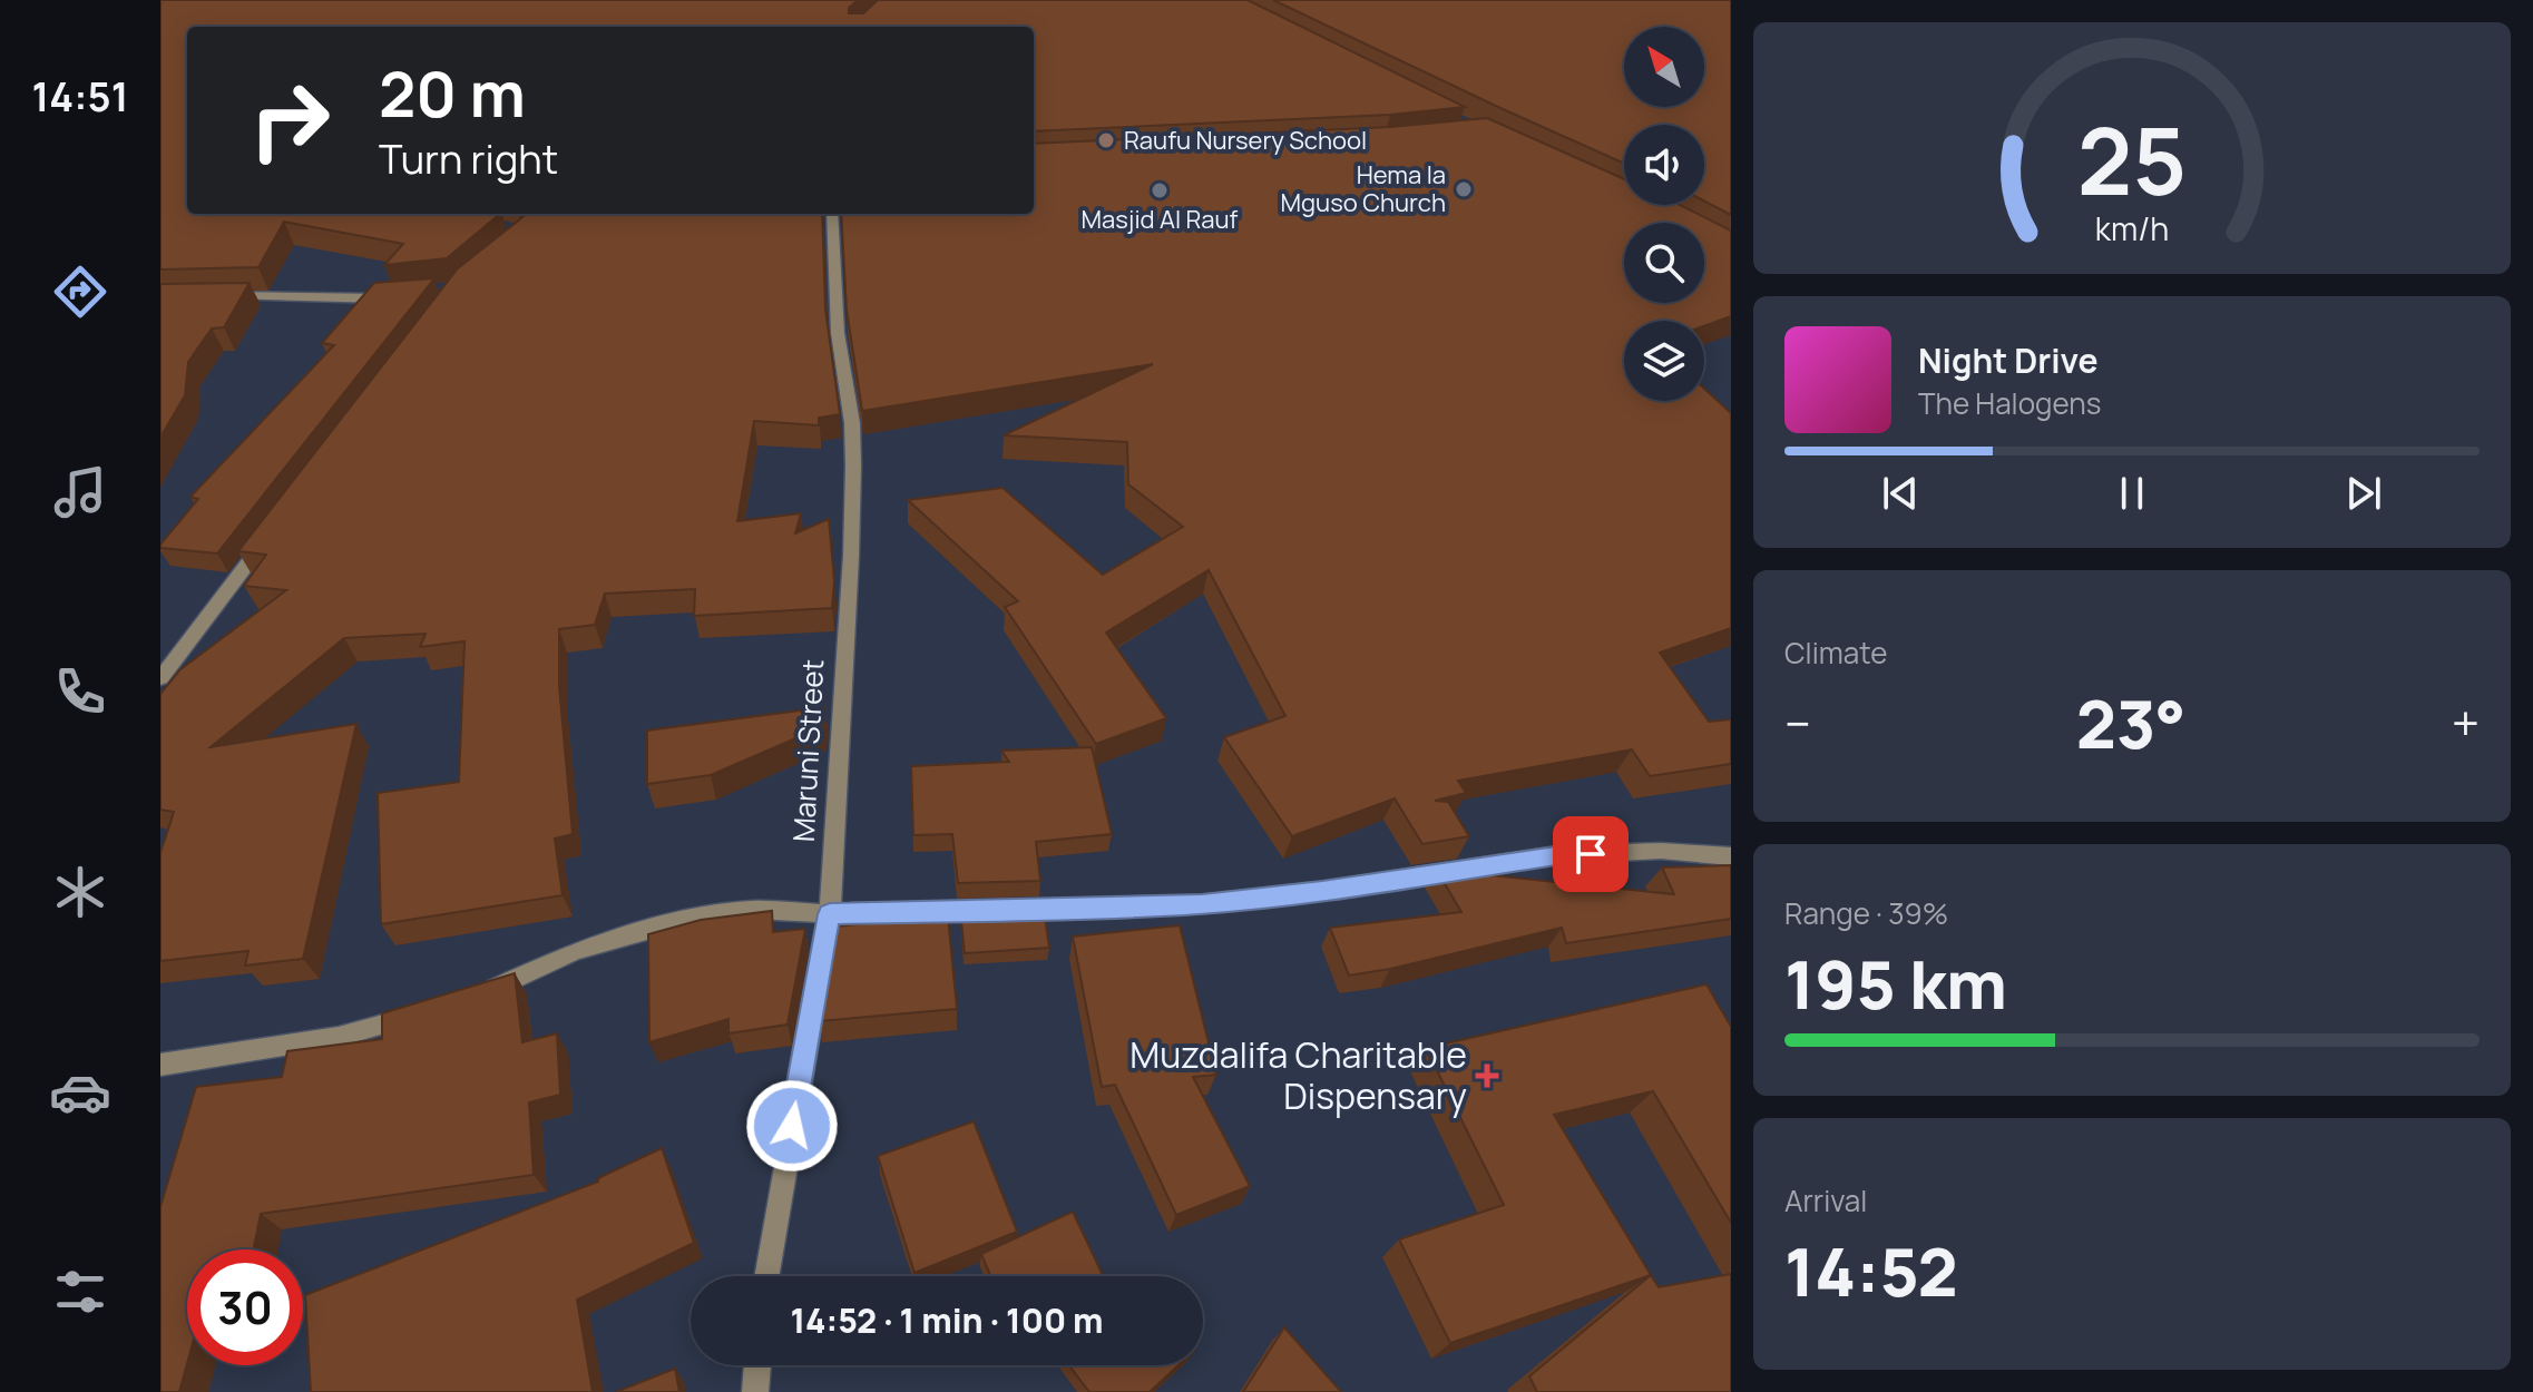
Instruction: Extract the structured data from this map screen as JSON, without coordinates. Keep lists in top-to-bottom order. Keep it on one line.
{"streets":{"street":["Maruni Street"]},"places":{"other":["Raufu Nursery School","Hema la Mguso Church","Masjid Al Rauf"],"health":["Muzdalifa Charitable Dispensary"]},"north":"top left","page":{"tabs":"14:51","turn":["20 m","Turn right"],"song":["Night Drive","The Halogens"],"tile":["Climate",["Range · 39%","195 km"],["Arrival","14:52"]],"heat":["−","23°","+"],"limit":"30","trip":"14:52 · 1 min · 100 m","gauge":["25","km/h"]}}
